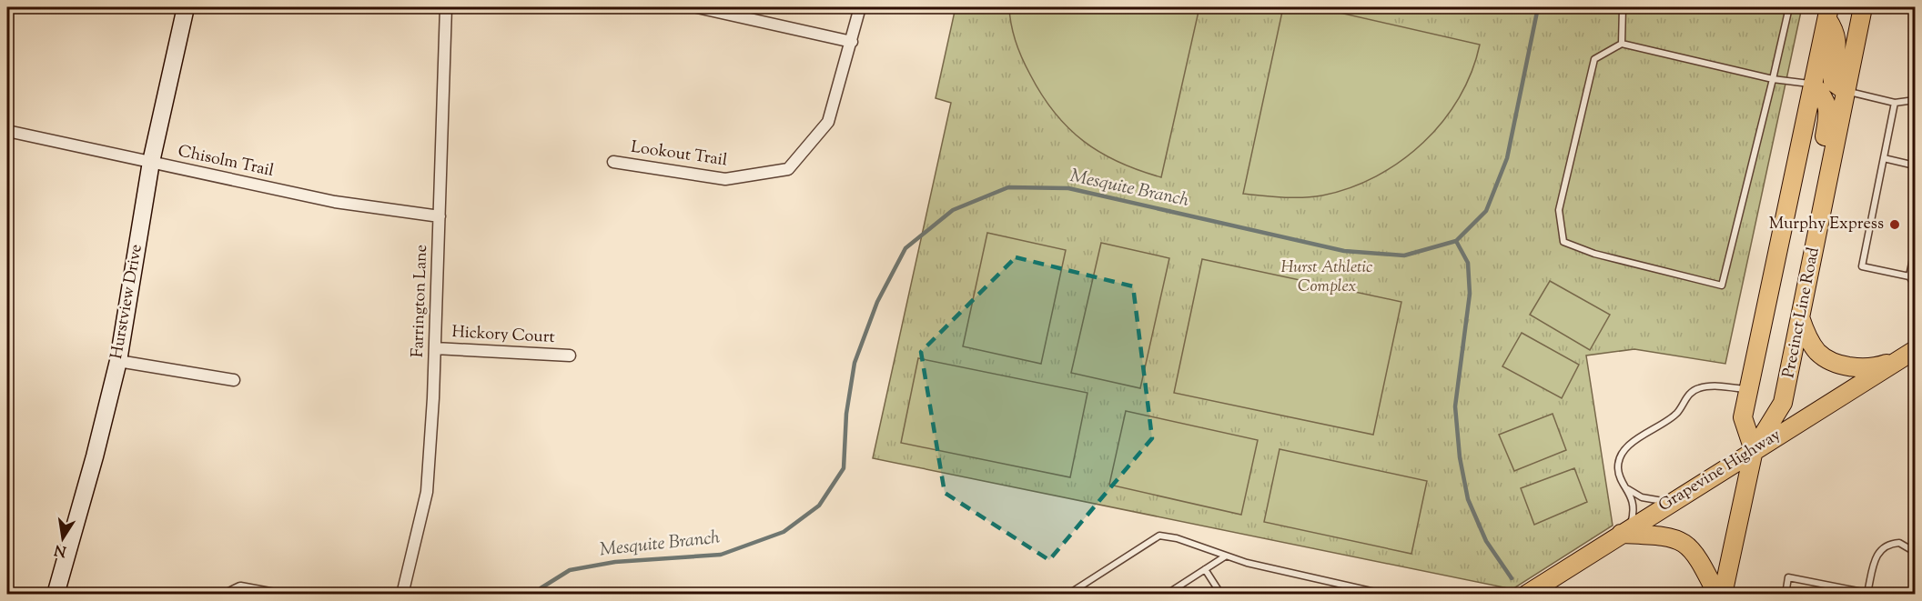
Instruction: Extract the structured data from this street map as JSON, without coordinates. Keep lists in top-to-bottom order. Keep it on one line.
{"streets":{"main road":["Precinct Line Road","Grapevine Highway"],"street":["Lookout Trail","Chisolm Trail","Farrington Lane","Hurstview Drive","Hickory Court"]},"crossings":[["Chisolm Trail","Farrington Lane"],["Chisolm Trail","Hurstview Drive"],["Farrington Lane","Hickory Court"],["Precinct Line Road","Grapevine Highway"]],"water":["Mesquite Branch"],"parks":["Hurst Athletic Complex"],"places":["Murphy Express"],"north":"bottom"}
